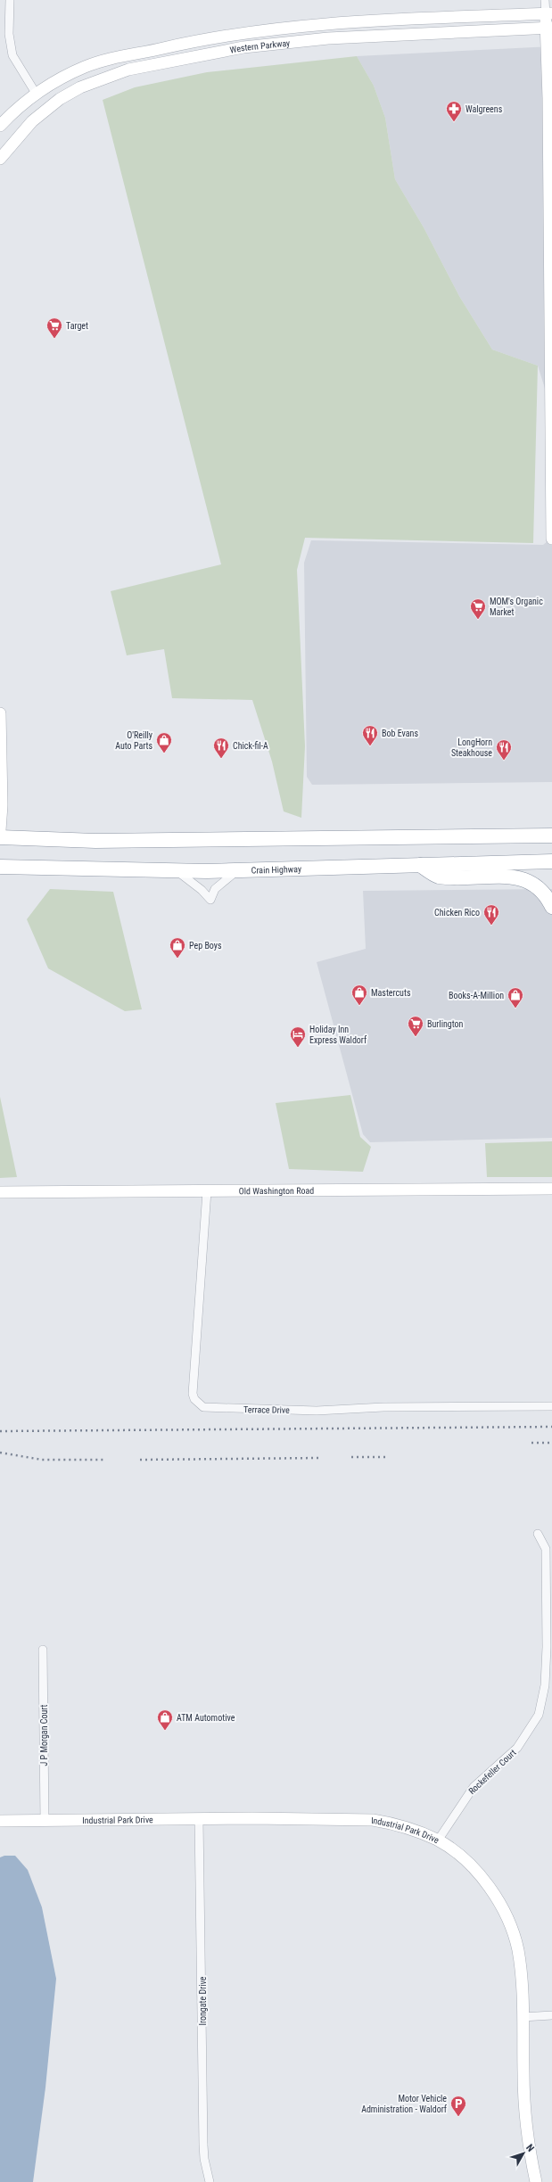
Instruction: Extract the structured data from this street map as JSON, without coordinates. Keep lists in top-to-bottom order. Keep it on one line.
{"streets":{"highway":["Crain Highway"],"main road":["Western Parkway","Old Washington Road","Industrial Park Drive"],"street":["Terrace Drive","J P Morgan Court","Rockefeller Court","Irongate Drive"]},"crossings":[["Old Washington Road","Terrace Drive"],["J P Morgan Court","Industrial Park Drive"],["Rockefeller Court","Industrial Park Drive"],["Industrial Park Drive","Irongate Drive"]],"places":{"pharmacy":["Walgreens"],"supermarket":["Target","MOM's Organic Market","Burlington"],"restaurant":["Bob Evans","Chick-fil-A","LongHorn Steakhouse","Chicken Rico"],"shop":["O'Reilly Auto Parts","Pep Boys","Mastercuts","Books-A-Million","ATM Automotive"],"hotel":["Holiday Inn Express Waldorf"],"parking":["Motor Vehicle Administration - Waldorf"]},"north":"top right"}
